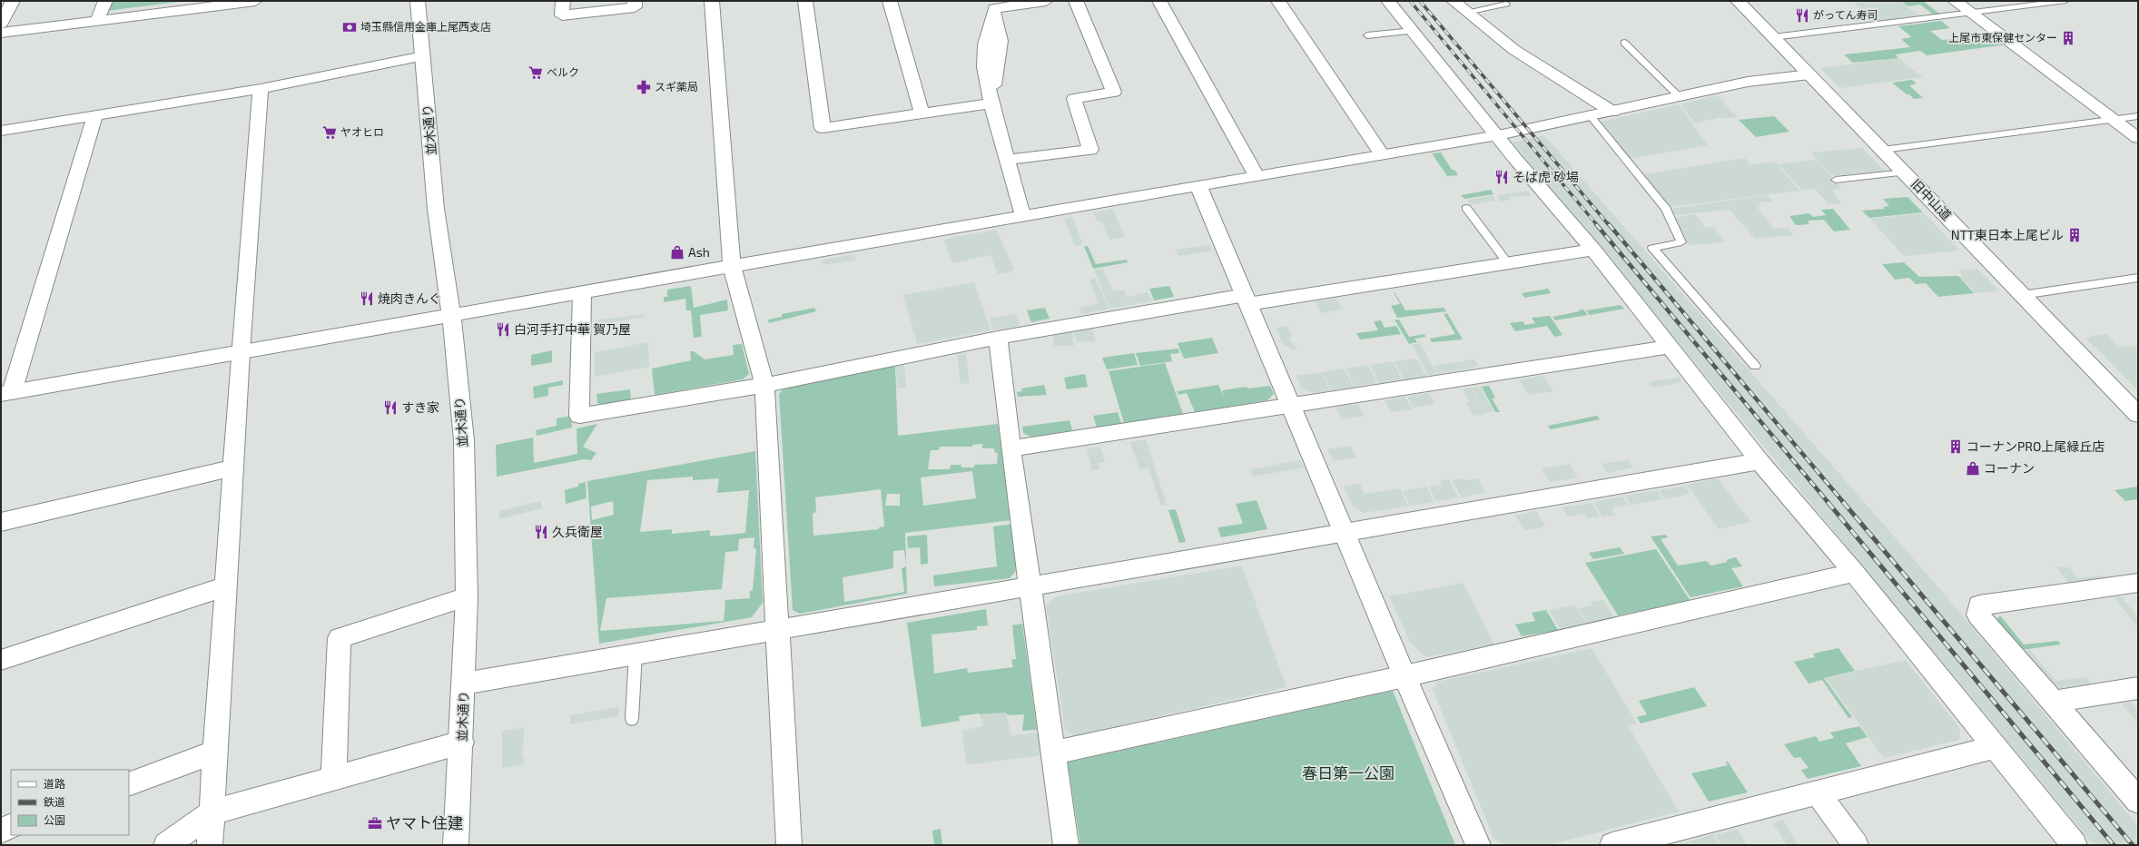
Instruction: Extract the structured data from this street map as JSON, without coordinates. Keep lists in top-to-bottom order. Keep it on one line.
{"streets":{"street":["並木通り","旧中山道"]},"parks":["春日第一公園"],"places":{"restaurant":["がってん寿司","そば虎 砂場","焼肉きんぐ","白河手打中華 賀乃屋","すき家","久兵衛屋"],"bank":["埼玉縣信用金庫上尾西支店"],"building":["上尾市東保健センター","NTT東日本上尾ビル","コーナンPRO上尾緑丘店"],"supermarket":["ベルク","ヤオヒロ"],"pharmacy":["スギ薬局"],"shop":["Ash","コーナン"],"office":["ヤマト住建"]},"legend":["道路","鉄道","公園"]}
